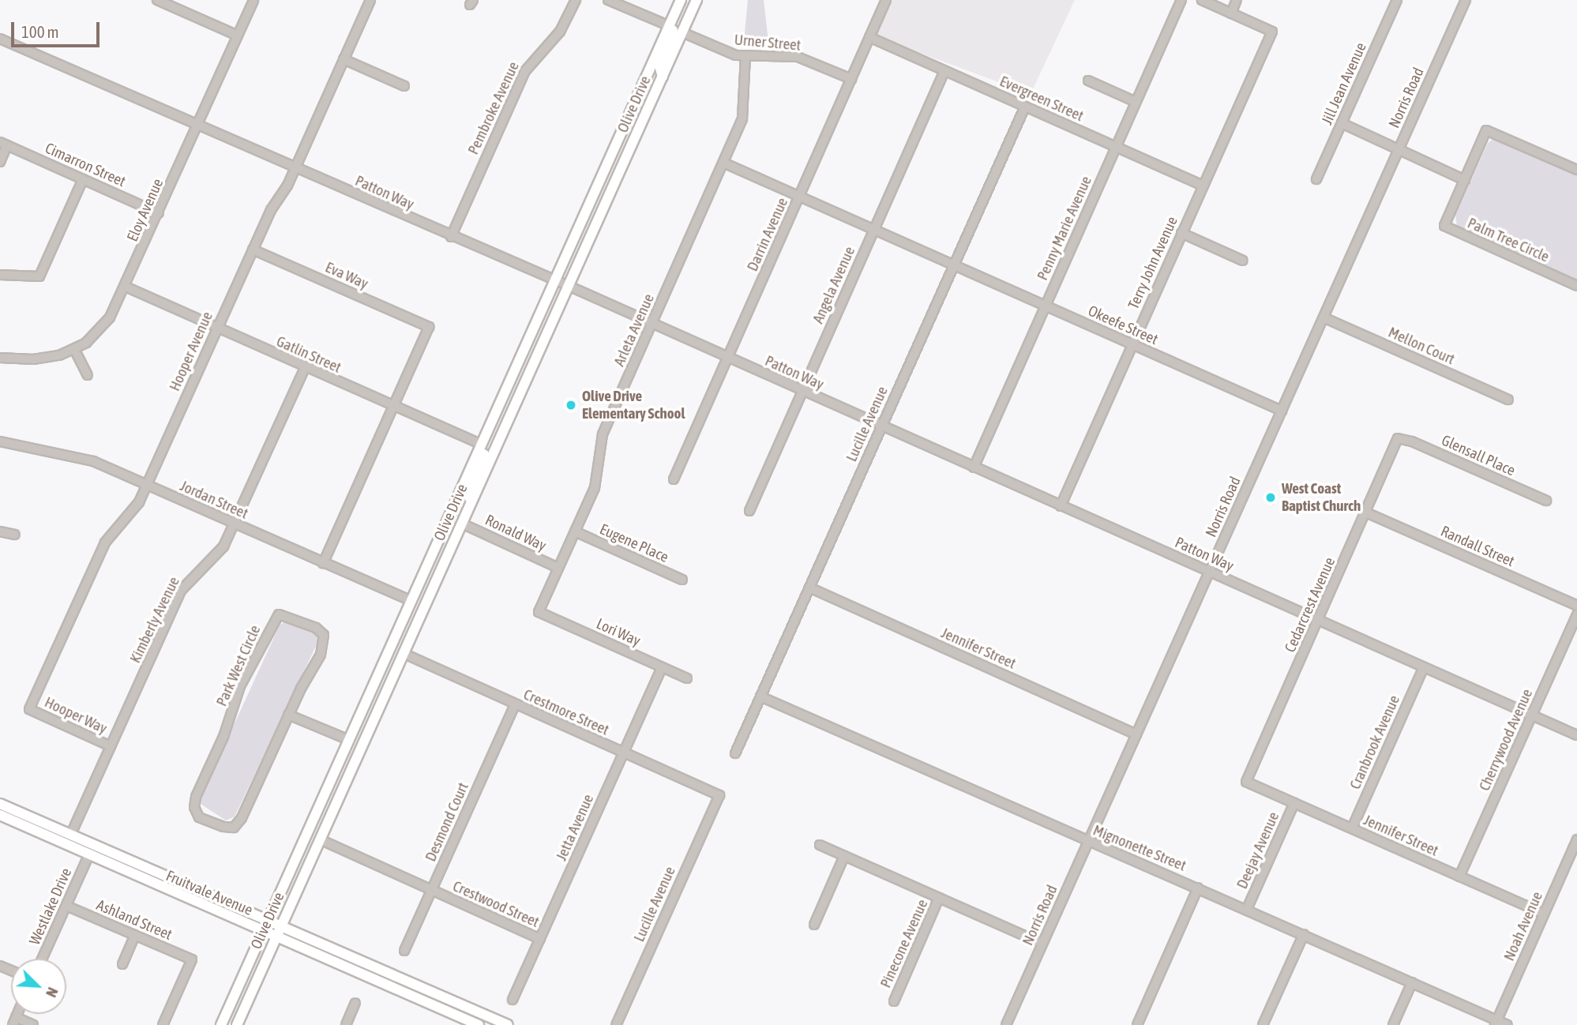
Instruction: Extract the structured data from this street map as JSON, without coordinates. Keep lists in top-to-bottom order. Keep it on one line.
{"streets":{"main road":["Olive Drive","Fruitvale Avenue"],"street":["Urner Street","Jill Jean Avenue","Norris Road","Evergreen Street","Pembroke Avenue","Cimarron Street","Patton Way","Eloy Avenue","Penny Marie Avenue","Darrin Avenue","Palm Tree Circle","Terry John Avenue","Eva Way","Angela Avenue","Okeefe Street","Arleta Avenue","Mellon Court","Hooper Avenue","Gatlin Street","Lucille Avenue","Glensall Place","Jordan Street","Ronald Way","Eugene Place","Randall Street","Cedarcrest Avenue","Kimberly Avenue","Lori Way","Jennifer Street","Park West Circle","Crestmore Street","Hooper Way","Cherrywood Avenue","Cranbrook Avenue","Desmond Court","Jetta Avenue","Mignonette Street","Deejay Avenue","Crestwood Street","Westlake Drive","Ashland Street","Noah Avenue","Pinecone Avenue"]},"crossings":[["Urner Street","Olive Drive"],["Urner Street","Darrin Avenue"],["Urner Street","Arleta Avenue"],["Norris Road","Patton Way"],["Norris Road","Okeefe Street"],["Norris Road","Mellon Court"],["Norris Road","Jennifer Street"],["Norris Road","Mignonette Street"],["Evergreen Street","Penny Marie Avenue"],["Evergreen Street","Darrin Avenue"],["Evergreen Street","Terry John Avenue"],["Evergreen Street","Angela Avenue"],["Evergreen Street","Lucille Avenue"],["Olive Drive","Patton Way"],["Olive Drive","Gatlin Street"],["Olive Drive","Jordan Street"],["Olive Drive","Ronald Way"],["Olive Drive","Crestmore Street"],["Olive Drive","Fruitvale Avenue"],["Olive Drive","Crestwood Street"],["Pembroke Avenue","Patton Way"],["Cimarron Street","Eloy Avenue"],["Patton Way","Eloy Avenue"],["Patton Way","Penny Marie Avenue"],["Patton Way","Darrin Avenue"],["Patton Way","Terry John Avenue"],["Patton Way","Angela Avenue"],["Patton Way","Arleta Avenue"],["Patton Way","Hooper Avenue"],["Patton Way","Lucille Avenue"],["Patton Way","Cedarcrest Avenue"],["Patton Way","Cherrywood Avenue"],["Patton Way","Cranbrook Avenue"],["Eloy Avenue","Gatlin Street"],["Penny Marie Avenue","Okeefe Street"],["Terry John Avenue","Okeefe Street"],["Eva Way","Hooper Avenue"],["Eva Way","Gatlin Street"],["Angela Avenue","Okeefe Street"],["Okeefe Street","Lucille Avenue"],["Arleta Avenue","Ronald Way"],["Arleta Avenue","Eugene Place"],["Arleta Avenue","Lori Way"],["Hooper Avenue","Gatlin Street"],["Hooper Avenue","Jordan Street"],["Hooper Avenue","Hooper Way"],["Gatlin Street","Kimberly Avenue"],["Lucille Avenue","Jennifer Street"],["Lucille Avenue","Crestmore Street"],["Lucille Avenue","Mignonette Street"],["Glensall Place","Cedarcrest Avenue"],["Jordan Street","Kimberly Avenue"],["Randall Street","Cedarcrest Avenue"],["Cedarcrest Avenue","Jennifer Street"],["Kimberly Avenue","Hooper Way"],["Kimberly Avenue","Fruitvale Avenue"],["Lori Way","Jetta Avenue"],["Jennifer Street","Cherrywood Avenue"],["Jennifer Street","Cranbrook Avenue"],["Jennifer Street","Deejay Avenue"],["Jennifer Street","Noah Avenue"],["Crestmore Street","Desmond Court"],["Crestmore Street","Jetta Avenue"],["Desmond Court","Crestwood Street"],["Jetta Avenue","Crestwood Street"],["Mignonette Street","Deejay Avenue"],["Mignonette Street","Noah Avenue"],["Fruitvale Avenue","Westlake Drive"],["Westlake Drive","Ashland Street"]],"places":["Olive Drive Elementary School","West Coast Baptist Church"],"scale_bar":"100 m","north":"bottom right"}
